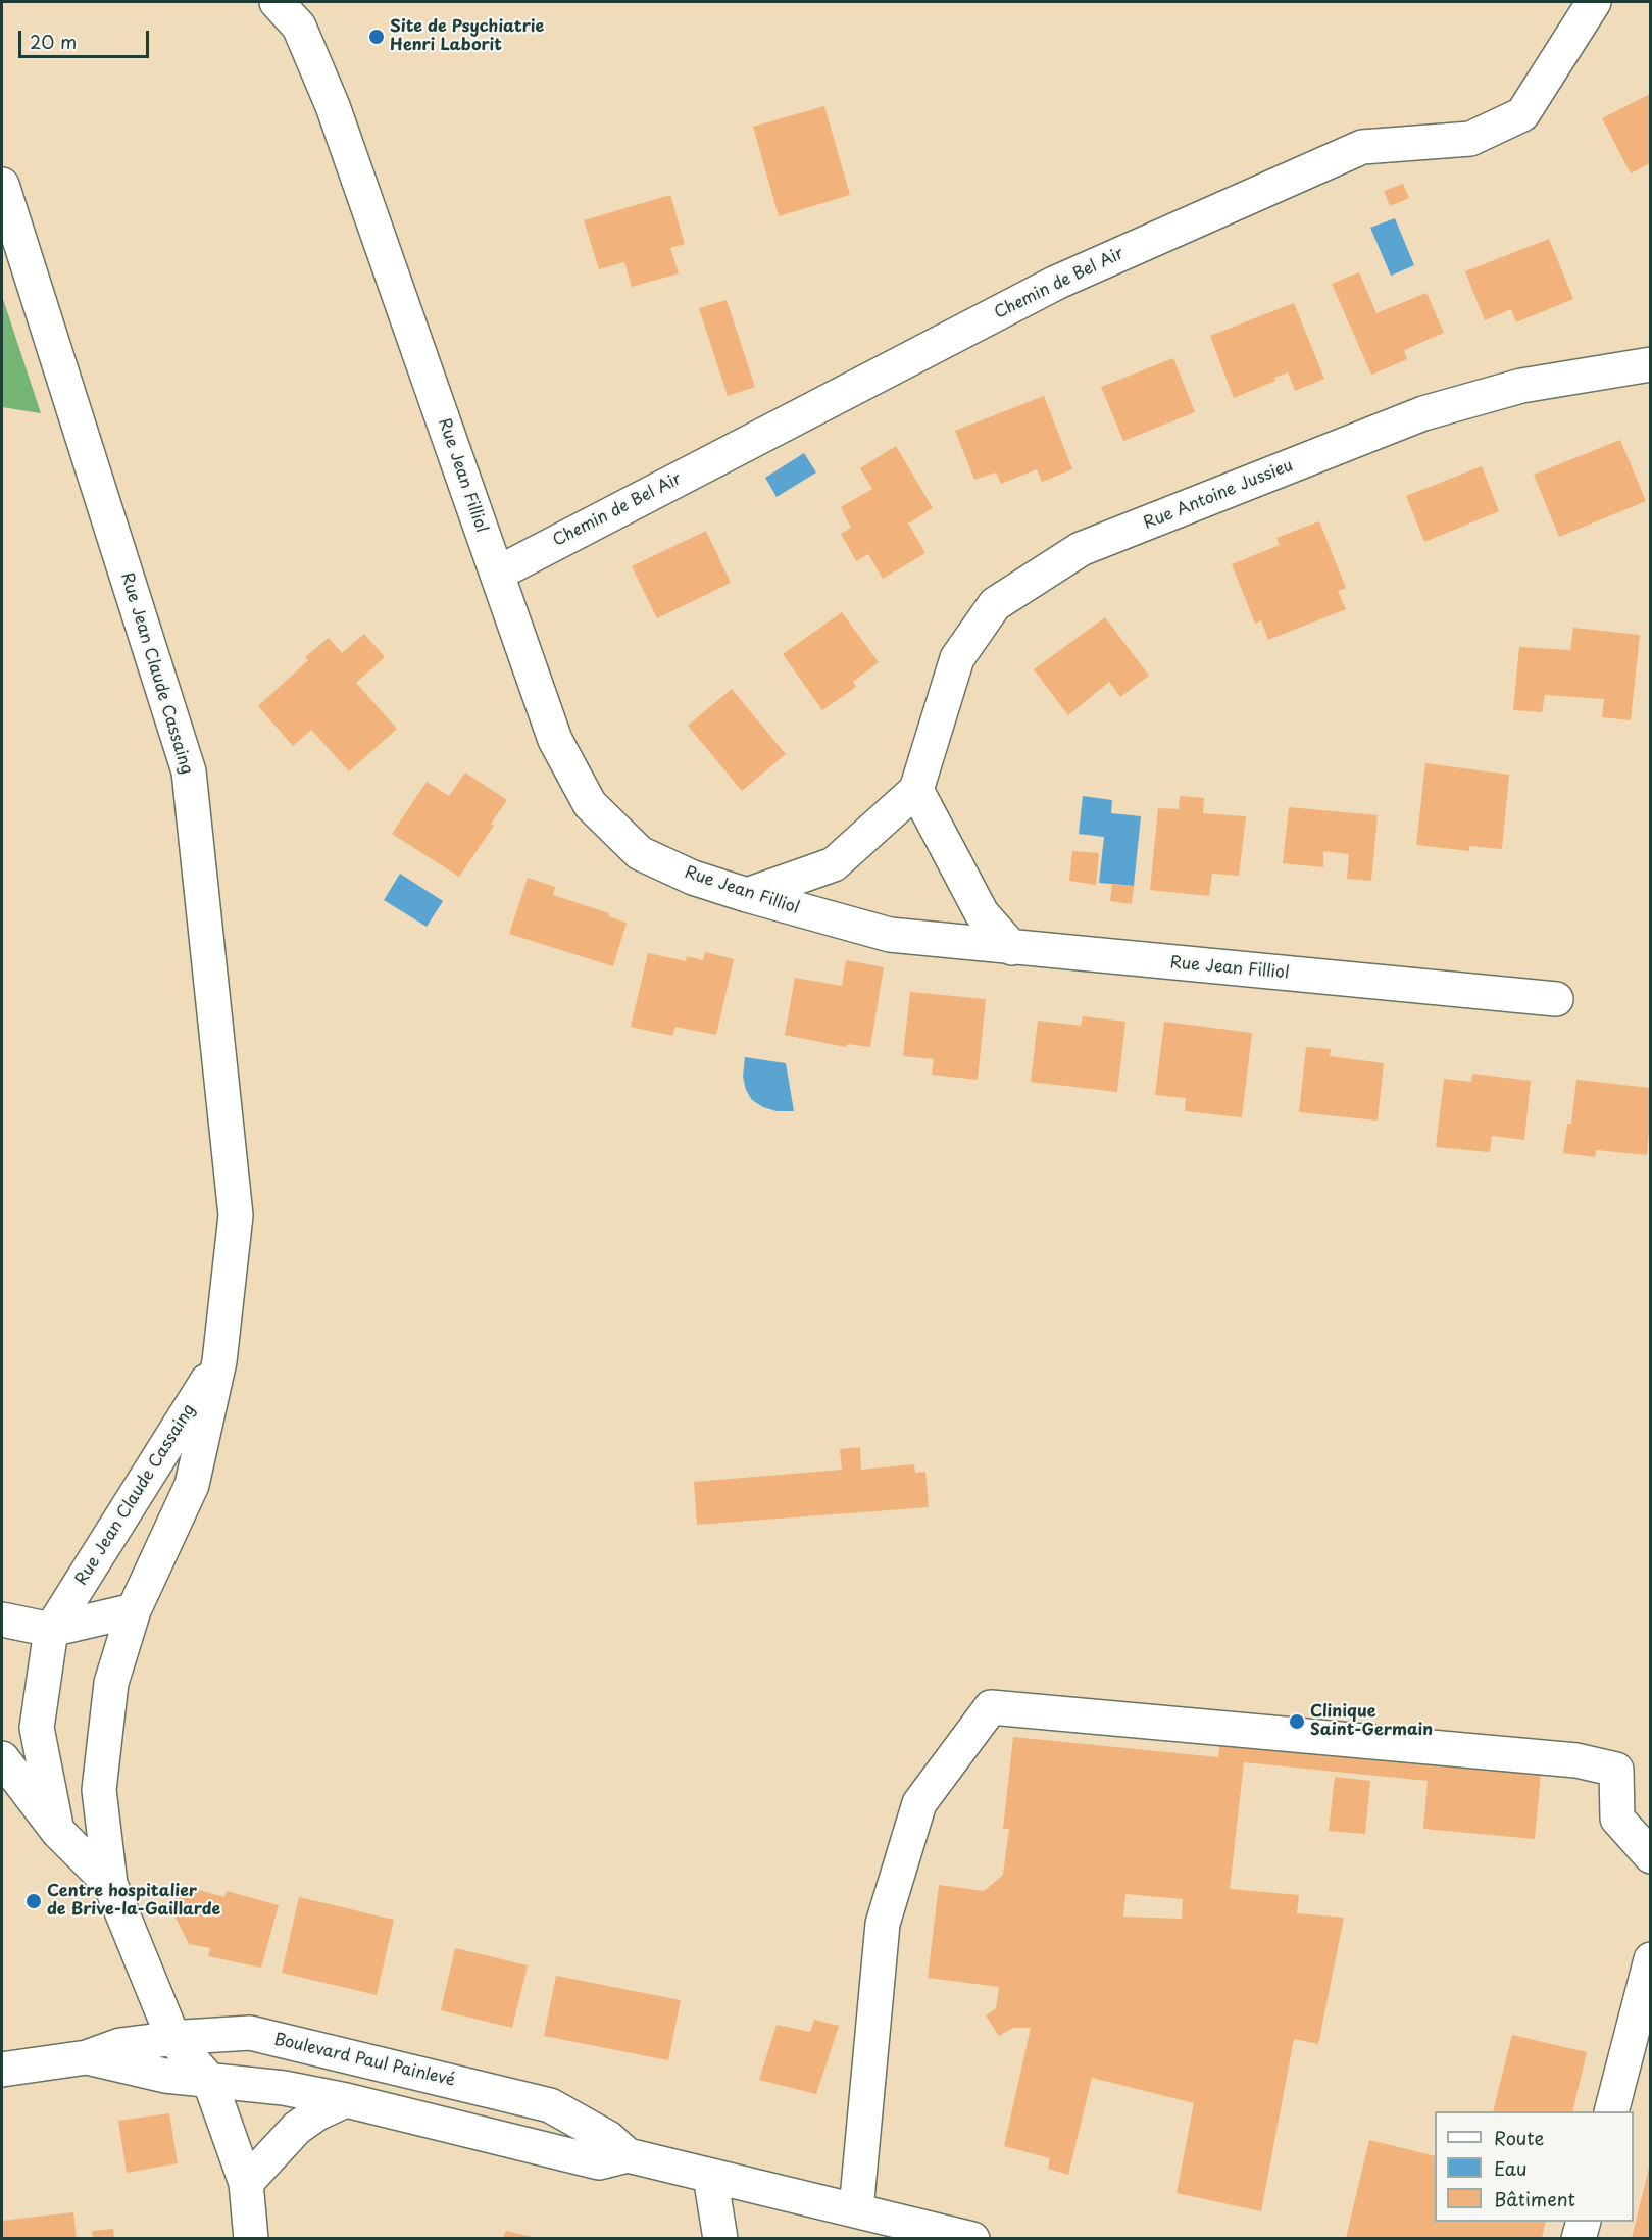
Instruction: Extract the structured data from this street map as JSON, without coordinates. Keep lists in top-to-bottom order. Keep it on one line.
{"streets":{"street":["Chemin de Bel Air","Rue Jean Filliol","Rue Antoine Jussieu","Rue Jean Claude Cassaing","Boulevard Paul Painlevé"]},"crossings":[["Chemin de Bel Air","Rue Jean Filliol"]],"places":["Site de Psychiatrie Henri Laborit","Clinique Saint-Germain","Centre hospitalier de Brive-la-Gaillarde"],"legend":["Route","Eau","Bâtiment"],"scale_bar":"20 m"}
